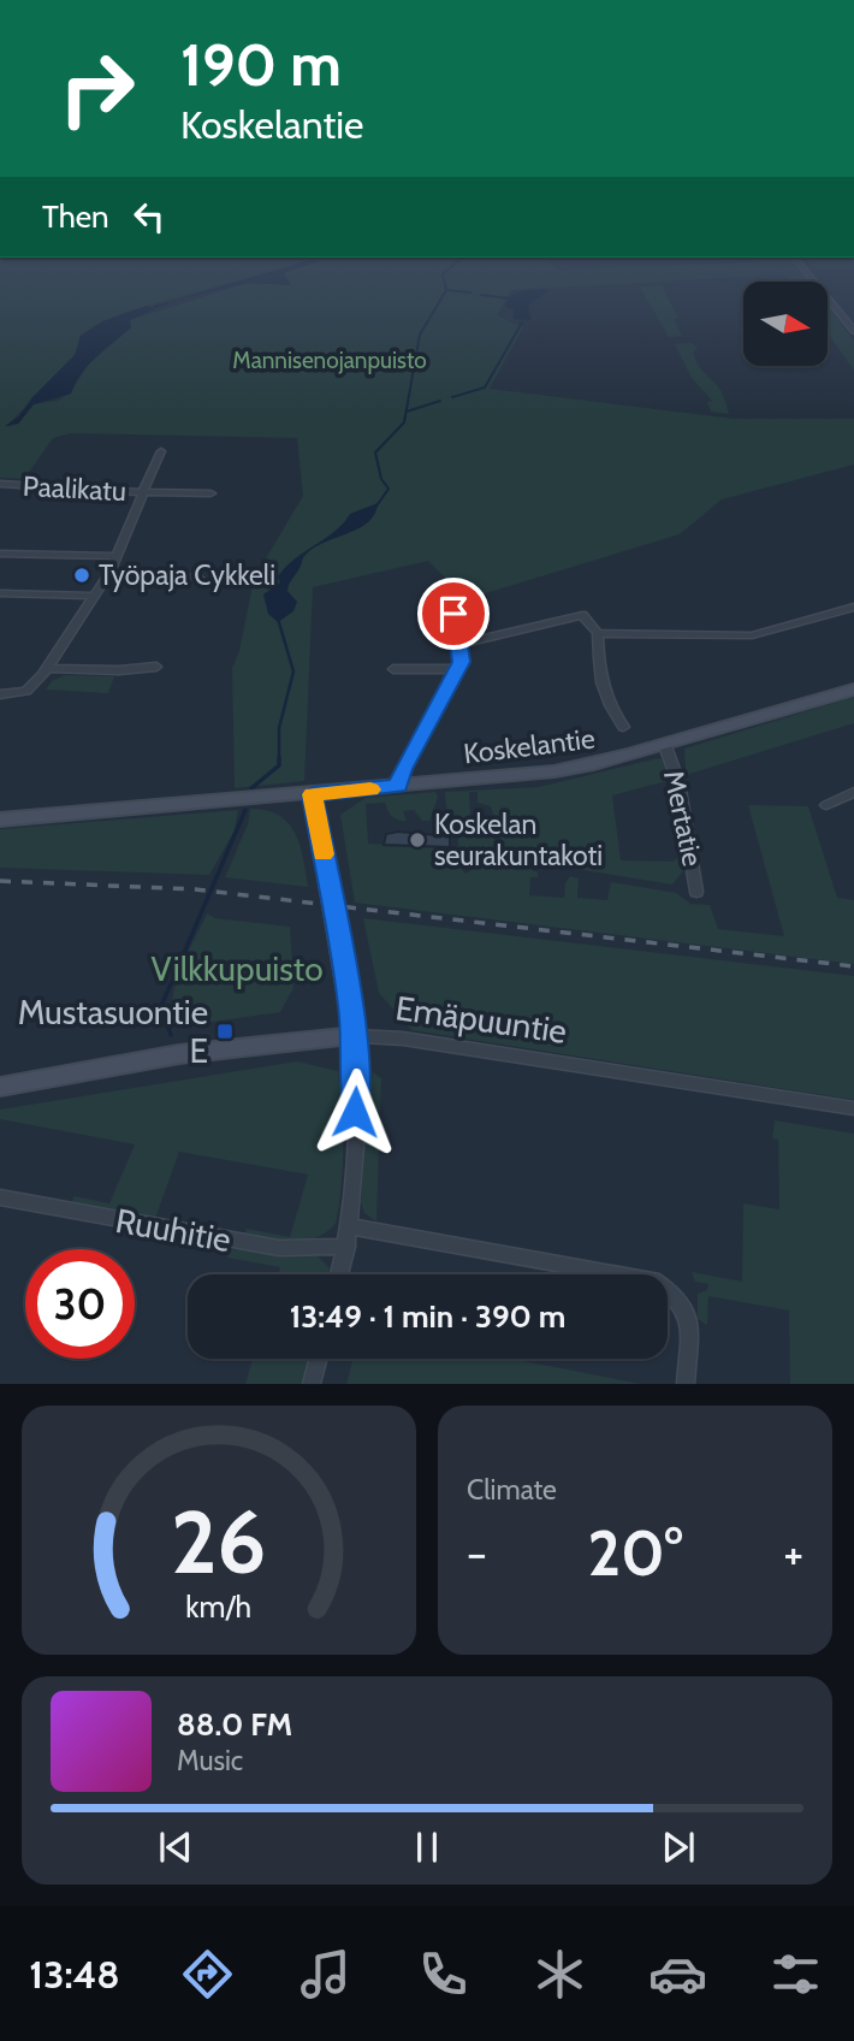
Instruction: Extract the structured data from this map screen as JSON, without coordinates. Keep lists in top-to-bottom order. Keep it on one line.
{"streets":{"main road":["Koskelantie","Emäpuuntie"],"street":["Paalikatu","Mertatie","Ruuhitie"]},"crossings":[["Koskelantie","Mertatie"]],"parks":["Mannisenojanpuisto","Vilkkupuisto"],"places":{"other":["Työpaja Cykkeli","Koskelan seurakuntakoti"],"transit":["Mustasuontie E"]},"north":"right","page":{"turn":["190 m","Koskelantie"],"then":"Then","limit":"30","trip":"13:49 · 1 min · 390 m","tile":"Climate","heat":["−","20°","+"],"song":["88.0 FM","Music"],"tabs":"13:48","gauge":["26","km/h"]}}
